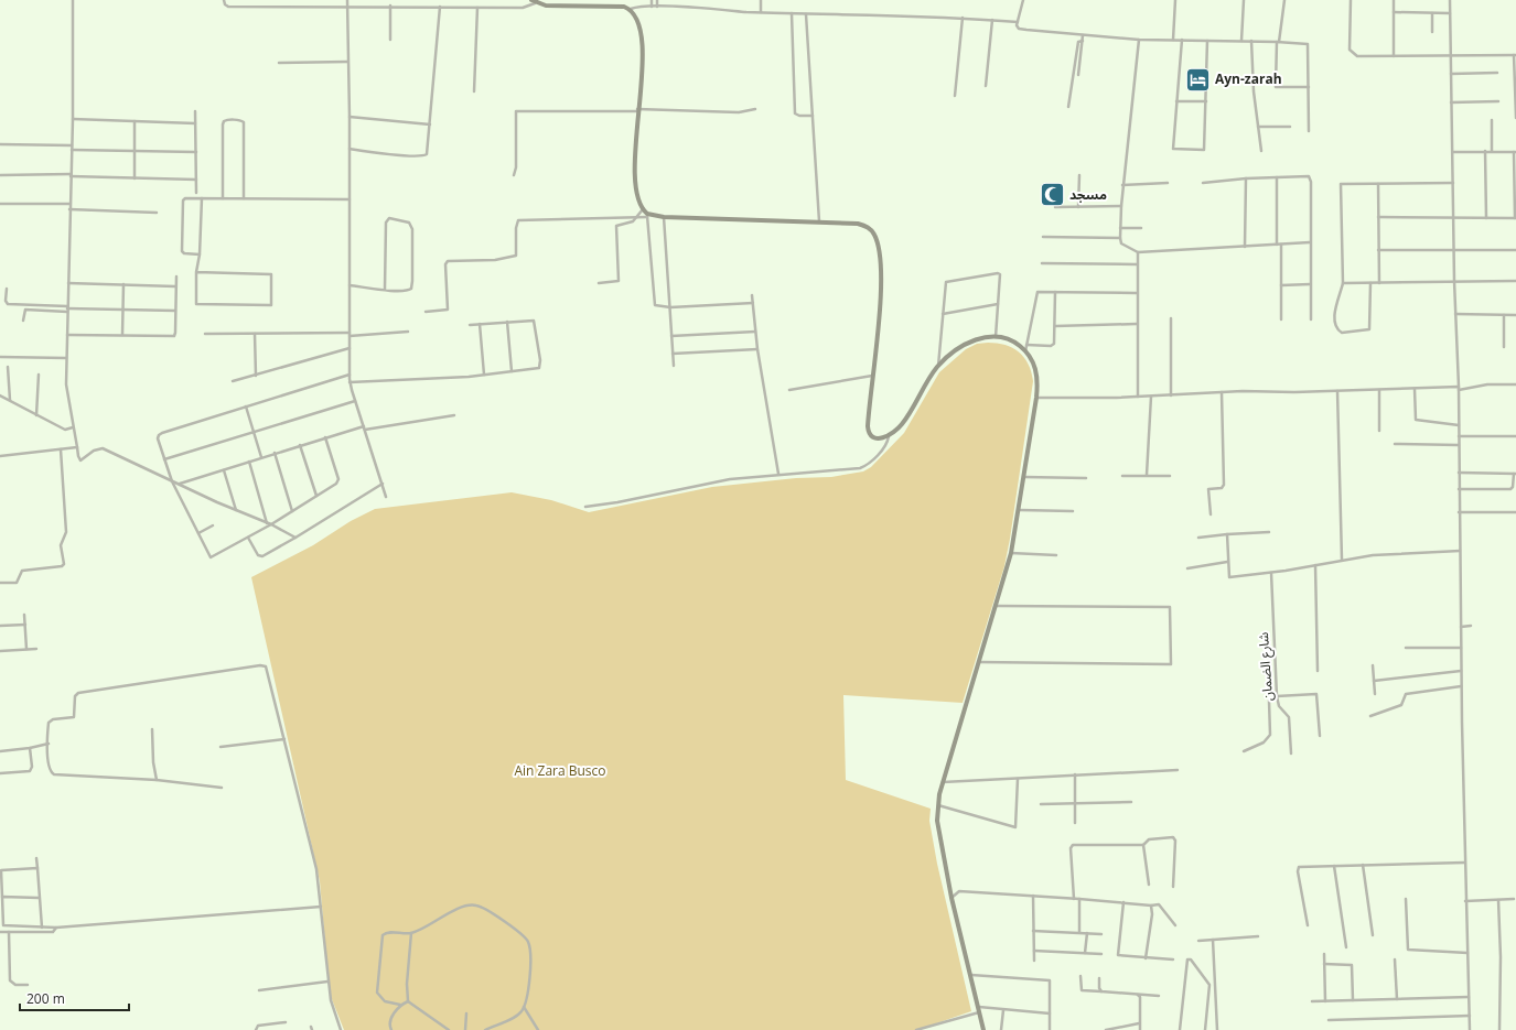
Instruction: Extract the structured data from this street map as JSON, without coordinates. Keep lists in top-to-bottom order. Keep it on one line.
{"streets":{"street":["شارع الضمان"]},"parks":["Ain Zara Busco"],"places":{"hotel":["Ayn-zarah"],"mosque":["مسجد"]},"scale_bar":"200 m"}
